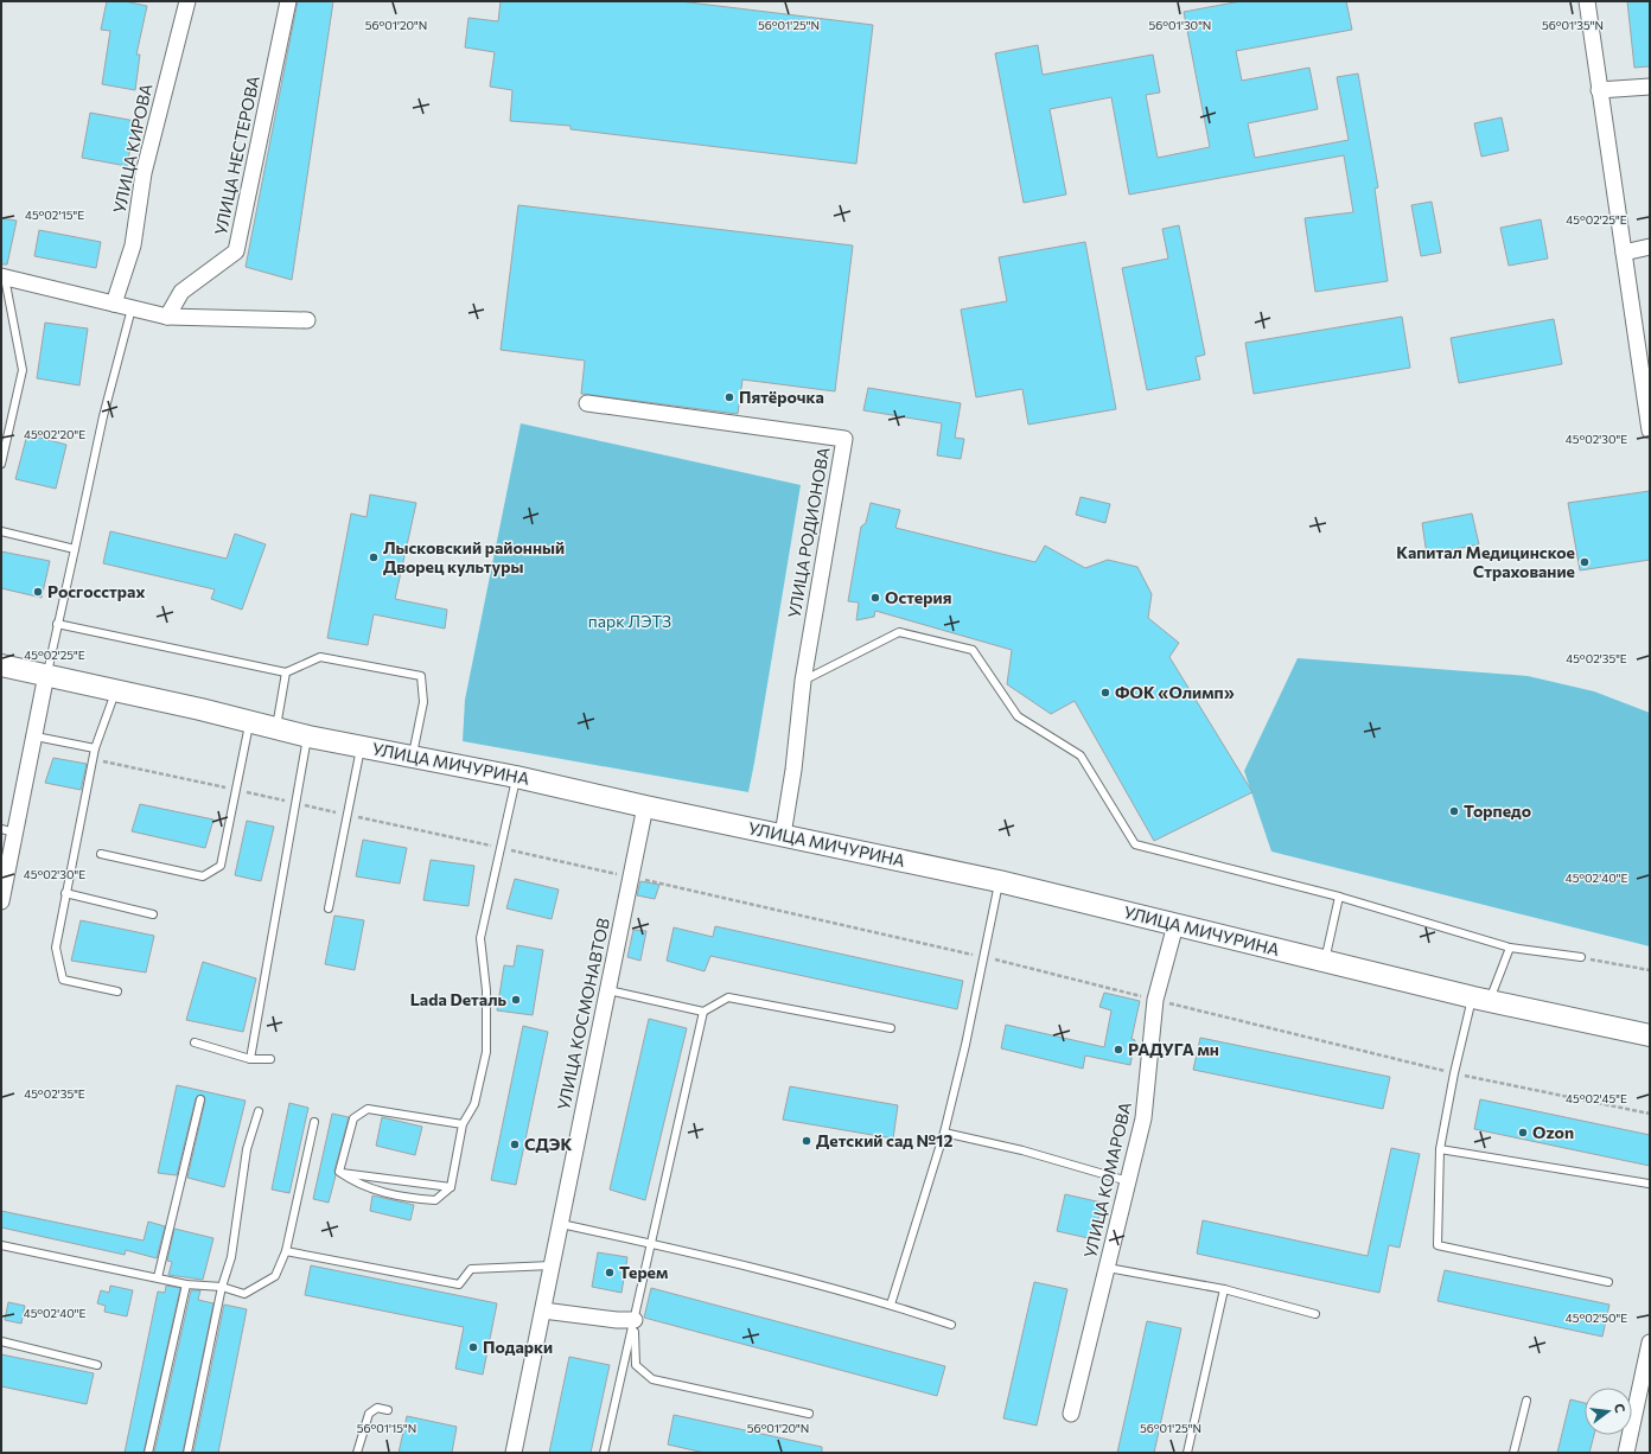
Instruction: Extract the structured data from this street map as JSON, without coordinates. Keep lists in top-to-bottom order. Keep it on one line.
{"streets":{"main road":["УЛИЦА МИЧУРИНА"],"street":["УЛИЦА КИРОВА","УЛИЦА НЕСТЕРОВА","УЛИЦА РОДИОНОВА","УЛИЦА КОСМОНАВТОВ","УЛИЦА КОМАРОВА"]},"crossings":[["УЛИЦА РОДИОНОВА","УЛИЦА МИЧУРИНА"],["УЛИЦА МИЧУРИНА","УЛИЦА КОСМОНАВТОВ"],["УЛИЦА МИЧУРИНА","УЛИЦА КОМАРОВА"]],"parks":["парк ЛЭТЗ"],"places":["Пятёрочка","Лысковский районный Дворец культуры","Капитал Медицинское Страхование","Росгосстрах","Остерия","ФОК «Олимп»","Торпедо","Lada Dеталь","РАДУГА мн","Ozon","Детский сад №12","СДЭК","Терем","Подарки"],"north":"right","coordinates":["56°01'20\"N","56°01'25\"N","56°01'30\"N","56°01'35\"N","45°02'15\"E","45°02'25\"E","45°02'20\"E","45°02'30\"E","45°02'35\"E","45°02'40\"E","45°02'45\"E","45°02'50\"E","56°01'15\"N"]}
